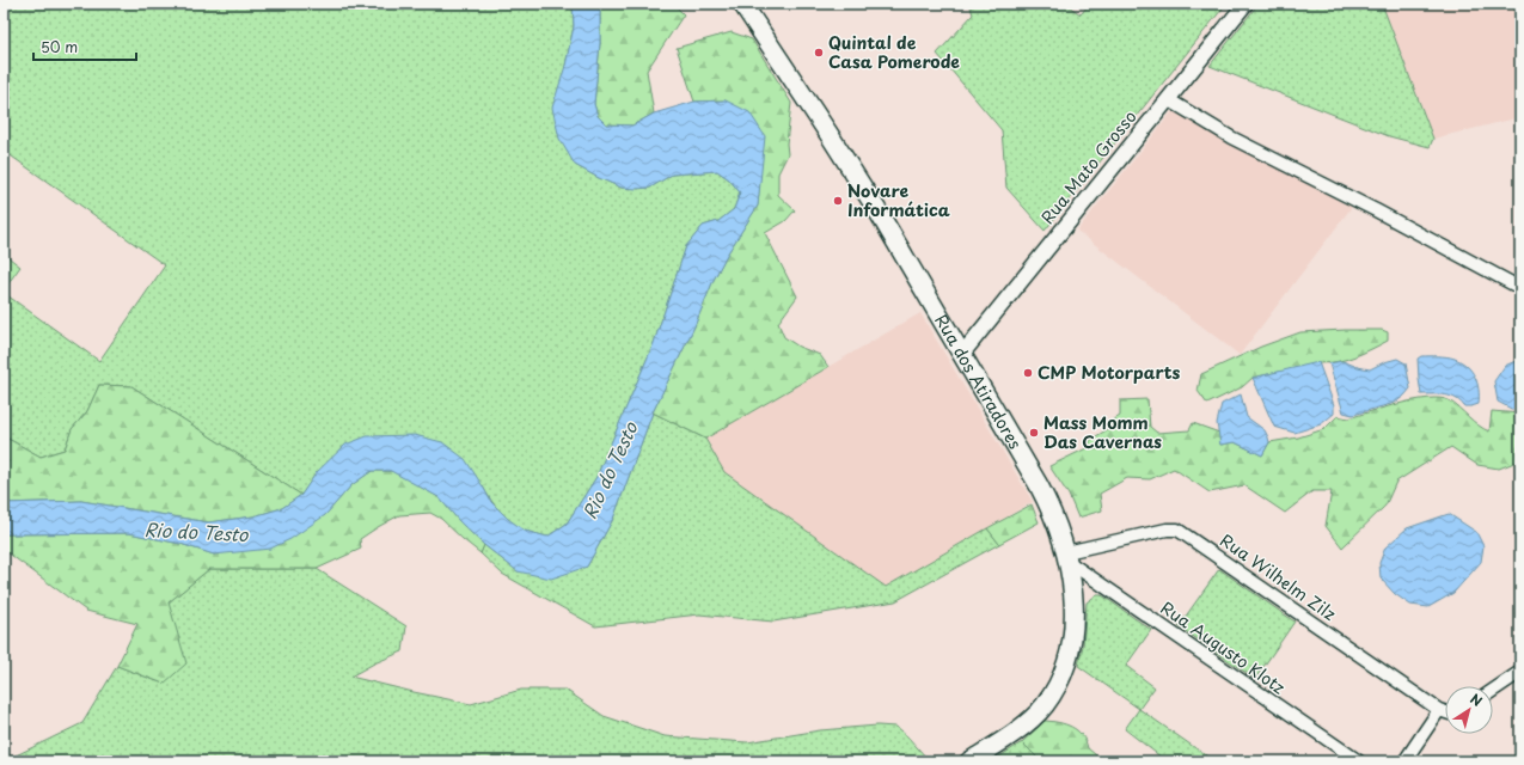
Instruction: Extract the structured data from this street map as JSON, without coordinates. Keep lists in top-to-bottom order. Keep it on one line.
{"streets":{"main road":["Rua dos Atiradores"],"street":["Rua Mato Grosso","Rua Wilhelm Zilz","Rua Augusto Klotz"]},"crossings":[["Rua Mato Grosso","Rua dos Atiradores"],["Rua dos Atiradores","Rua Wilhelm Zilz"],["Rua dos Atiradores","Rua Augusto Klotz"],["Rua Wilhelm Zilz","Rua Augusto Klotz"]],"water":["Rio do Testo"],"places":["Quintal de Casa Pomerode","Novare Informática","CMP Motorparts","Mass Momm Das Cavernas"],"scale_bar":"50 m","north":"top right"}
